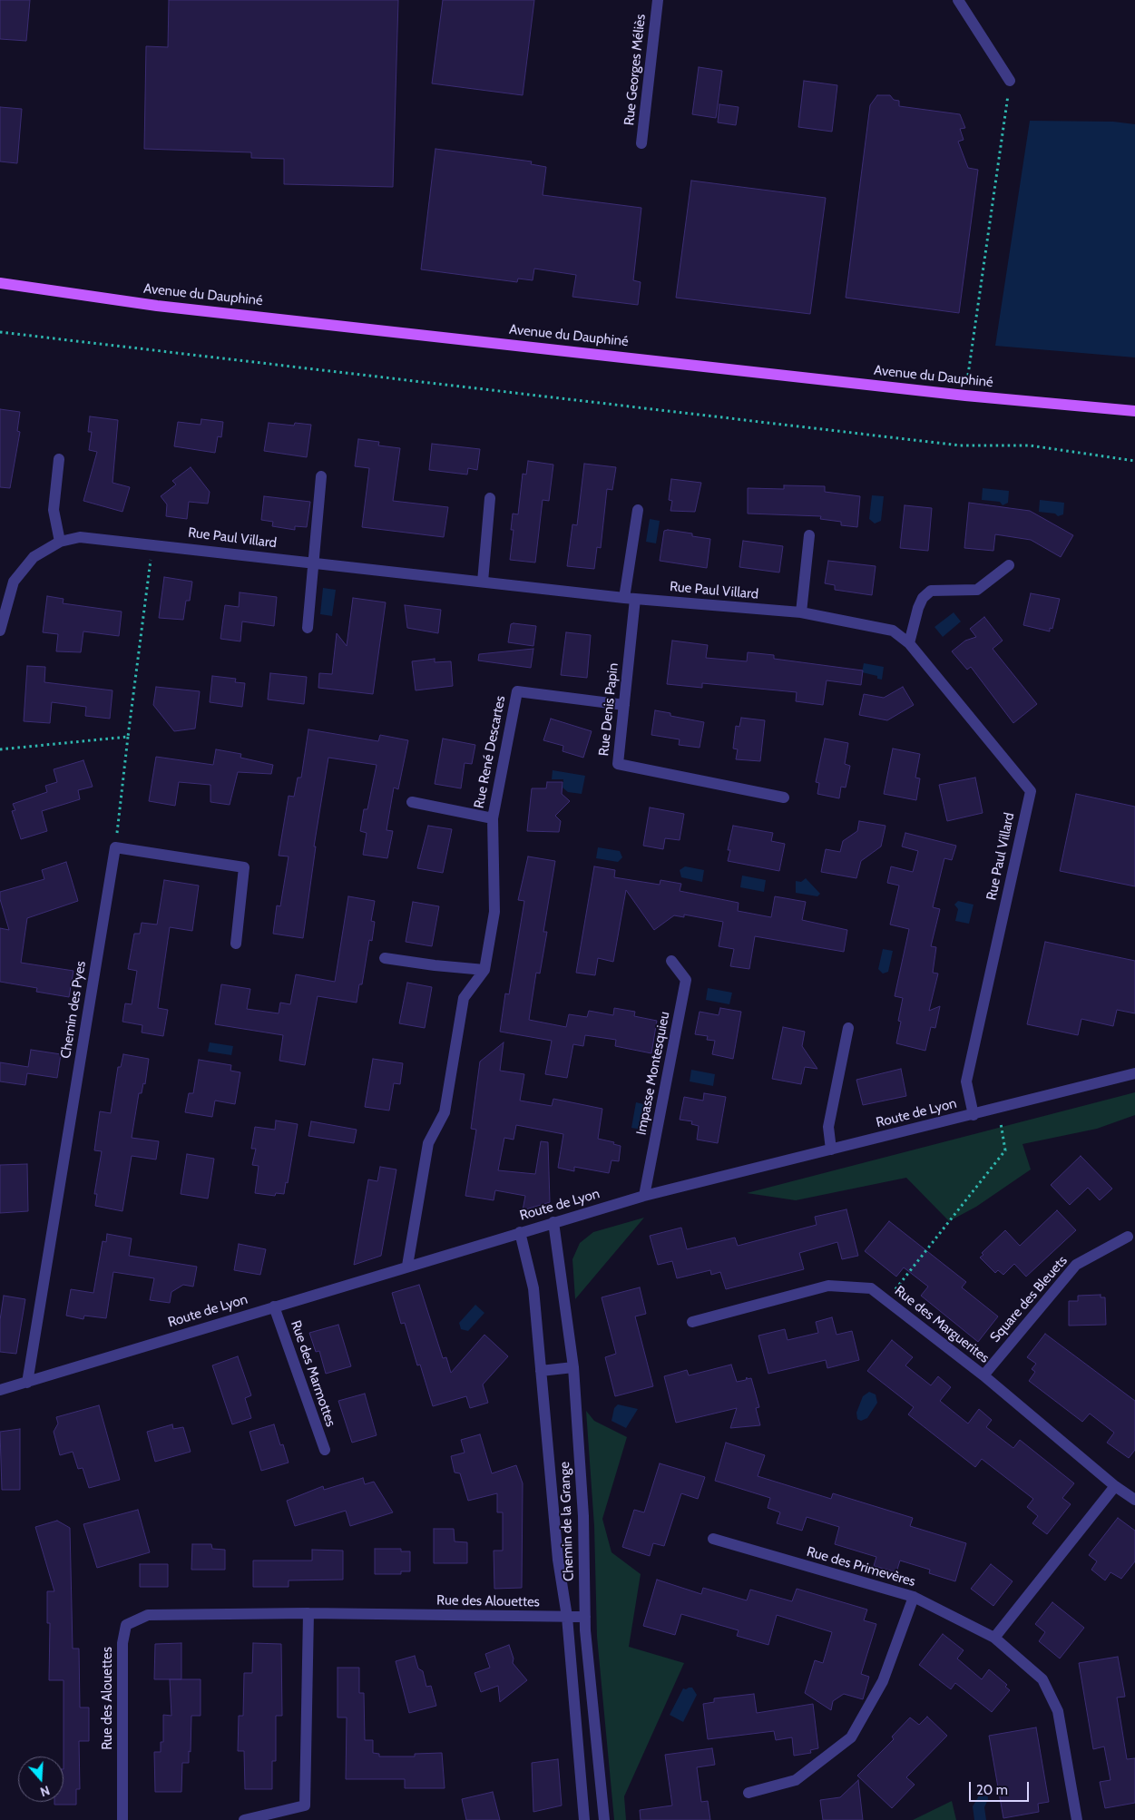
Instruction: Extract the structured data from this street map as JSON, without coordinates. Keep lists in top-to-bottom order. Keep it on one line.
{"streets":{"main road":["Avenue du Dauphiné"],"street":["Rue Georges Méliès","Rue Paul Villard","Rue Denis Papin","Rue René Descartes","Chemin des Pyes","Impasse Montesquieu","Route de Lyon","Square des Bleuets","Rue des Marguerites","Rue des Marmottes","Chemin de la Grange","Rue des Primevères","Rue des Alouettes"]},"crossings":[["Rue Paul Villard","Rue Denis Papin"],["Rue Paul Villard","Route de Lyon"],["Rue Denis Papin","Rue René Descartes"],["Rue René Descartes","Route de Lyon"],["Chemin des Pyes","Route de Lyon"],["Impasse Montesquieu","Route de Lyon"],["Route de Lyon","Rue des Marmottes"],["Route de Lyon","Chemin de la Grange"],["Square des Bleuets","Rue des Marguerites"],["Chemin de la Grange","Rue des Alouettes"]],"scale_bar":"20 m","north":"bottom"}
